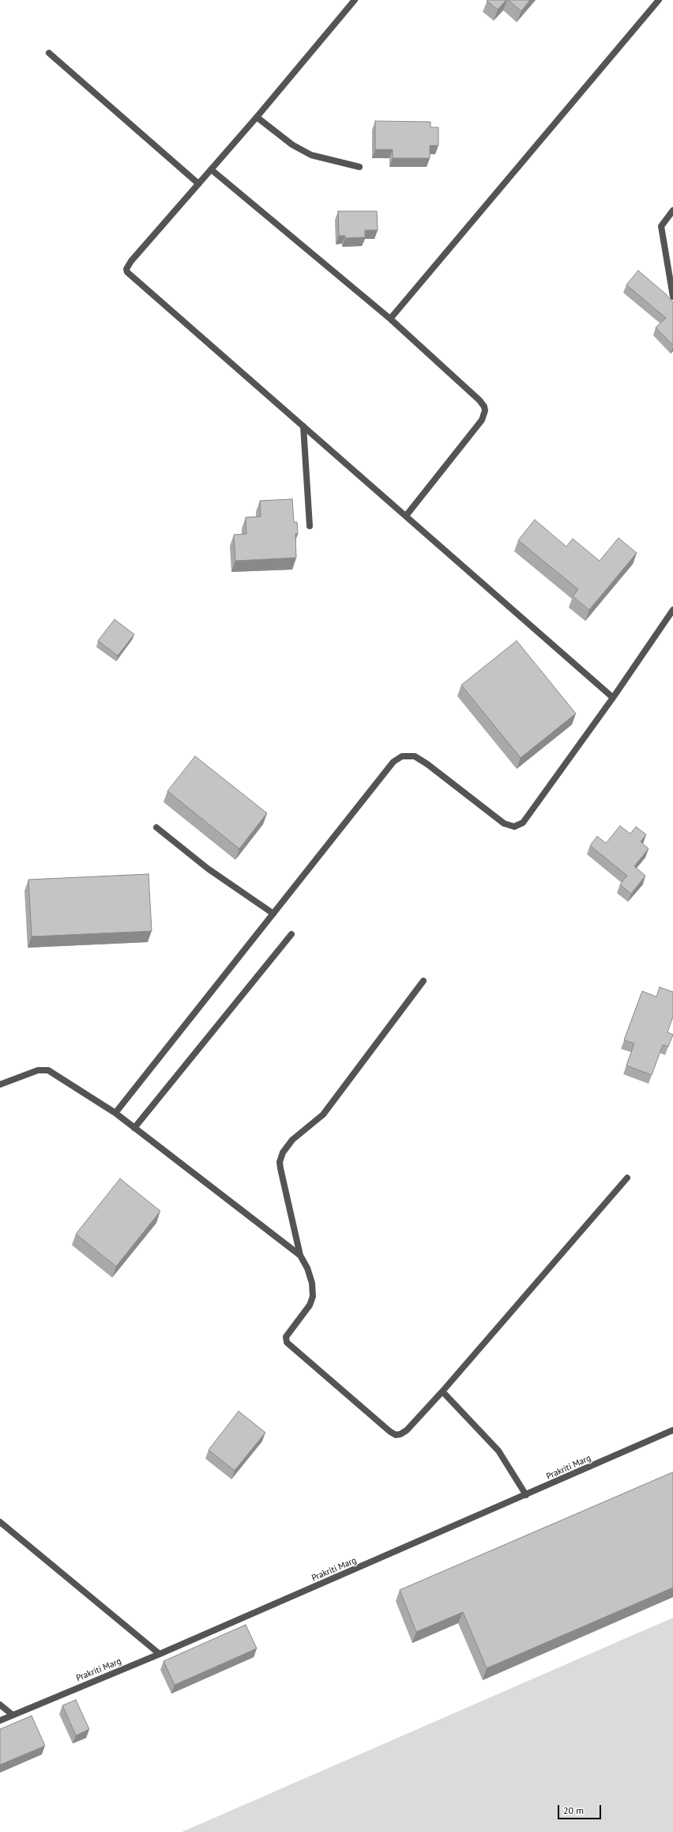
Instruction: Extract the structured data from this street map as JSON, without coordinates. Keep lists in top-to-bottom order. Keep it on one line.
{"streets":{"street":["Prakriti Marg"]},"scale_bar":"20 m"}
